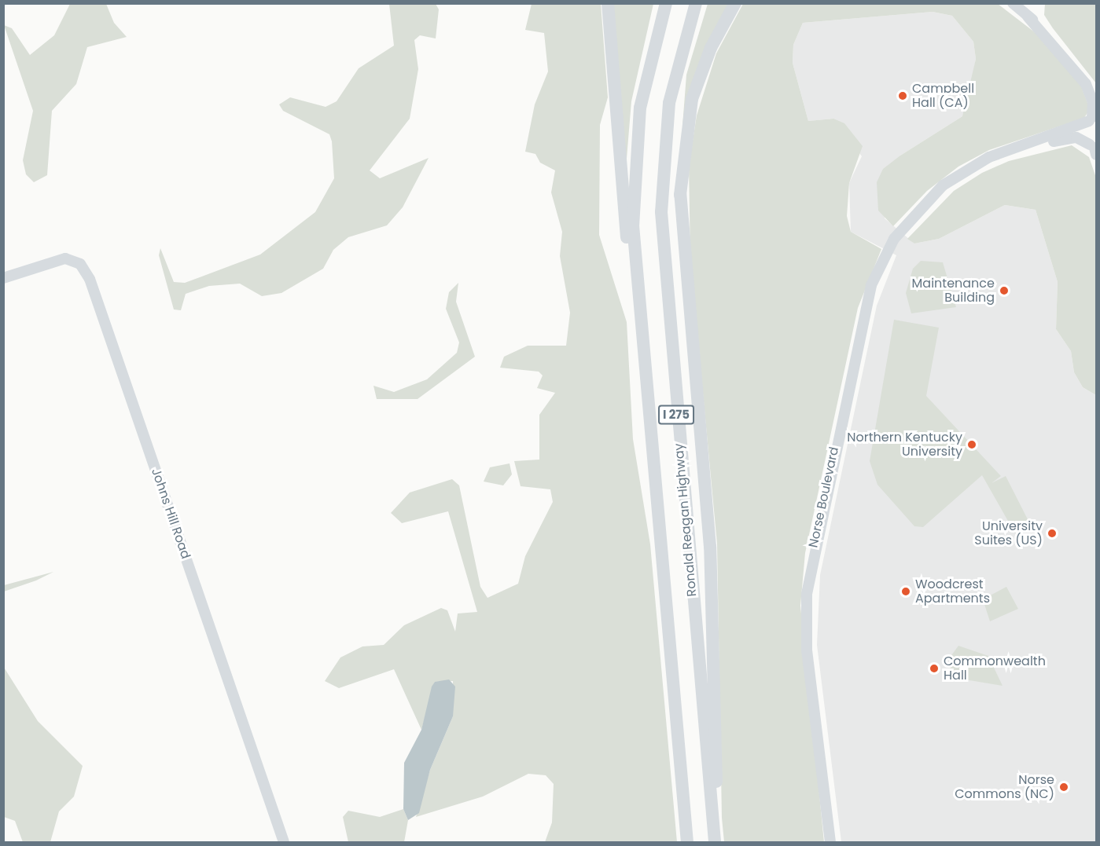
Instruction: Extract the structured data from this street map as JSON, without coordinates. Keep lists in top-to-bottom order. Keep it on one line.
{"streets":{"highway":["I 275","Ronald Reagan Highway"],"main road":["Norse Boulevard","Johns Hill Road"]},"places":["Campbell Hall (CA)","Maintenance Building","Northern Kentucky University","University Suites (US)","Woodcrest Apartments","Commonwealth Hall","Norse Commons (NC)"]}
